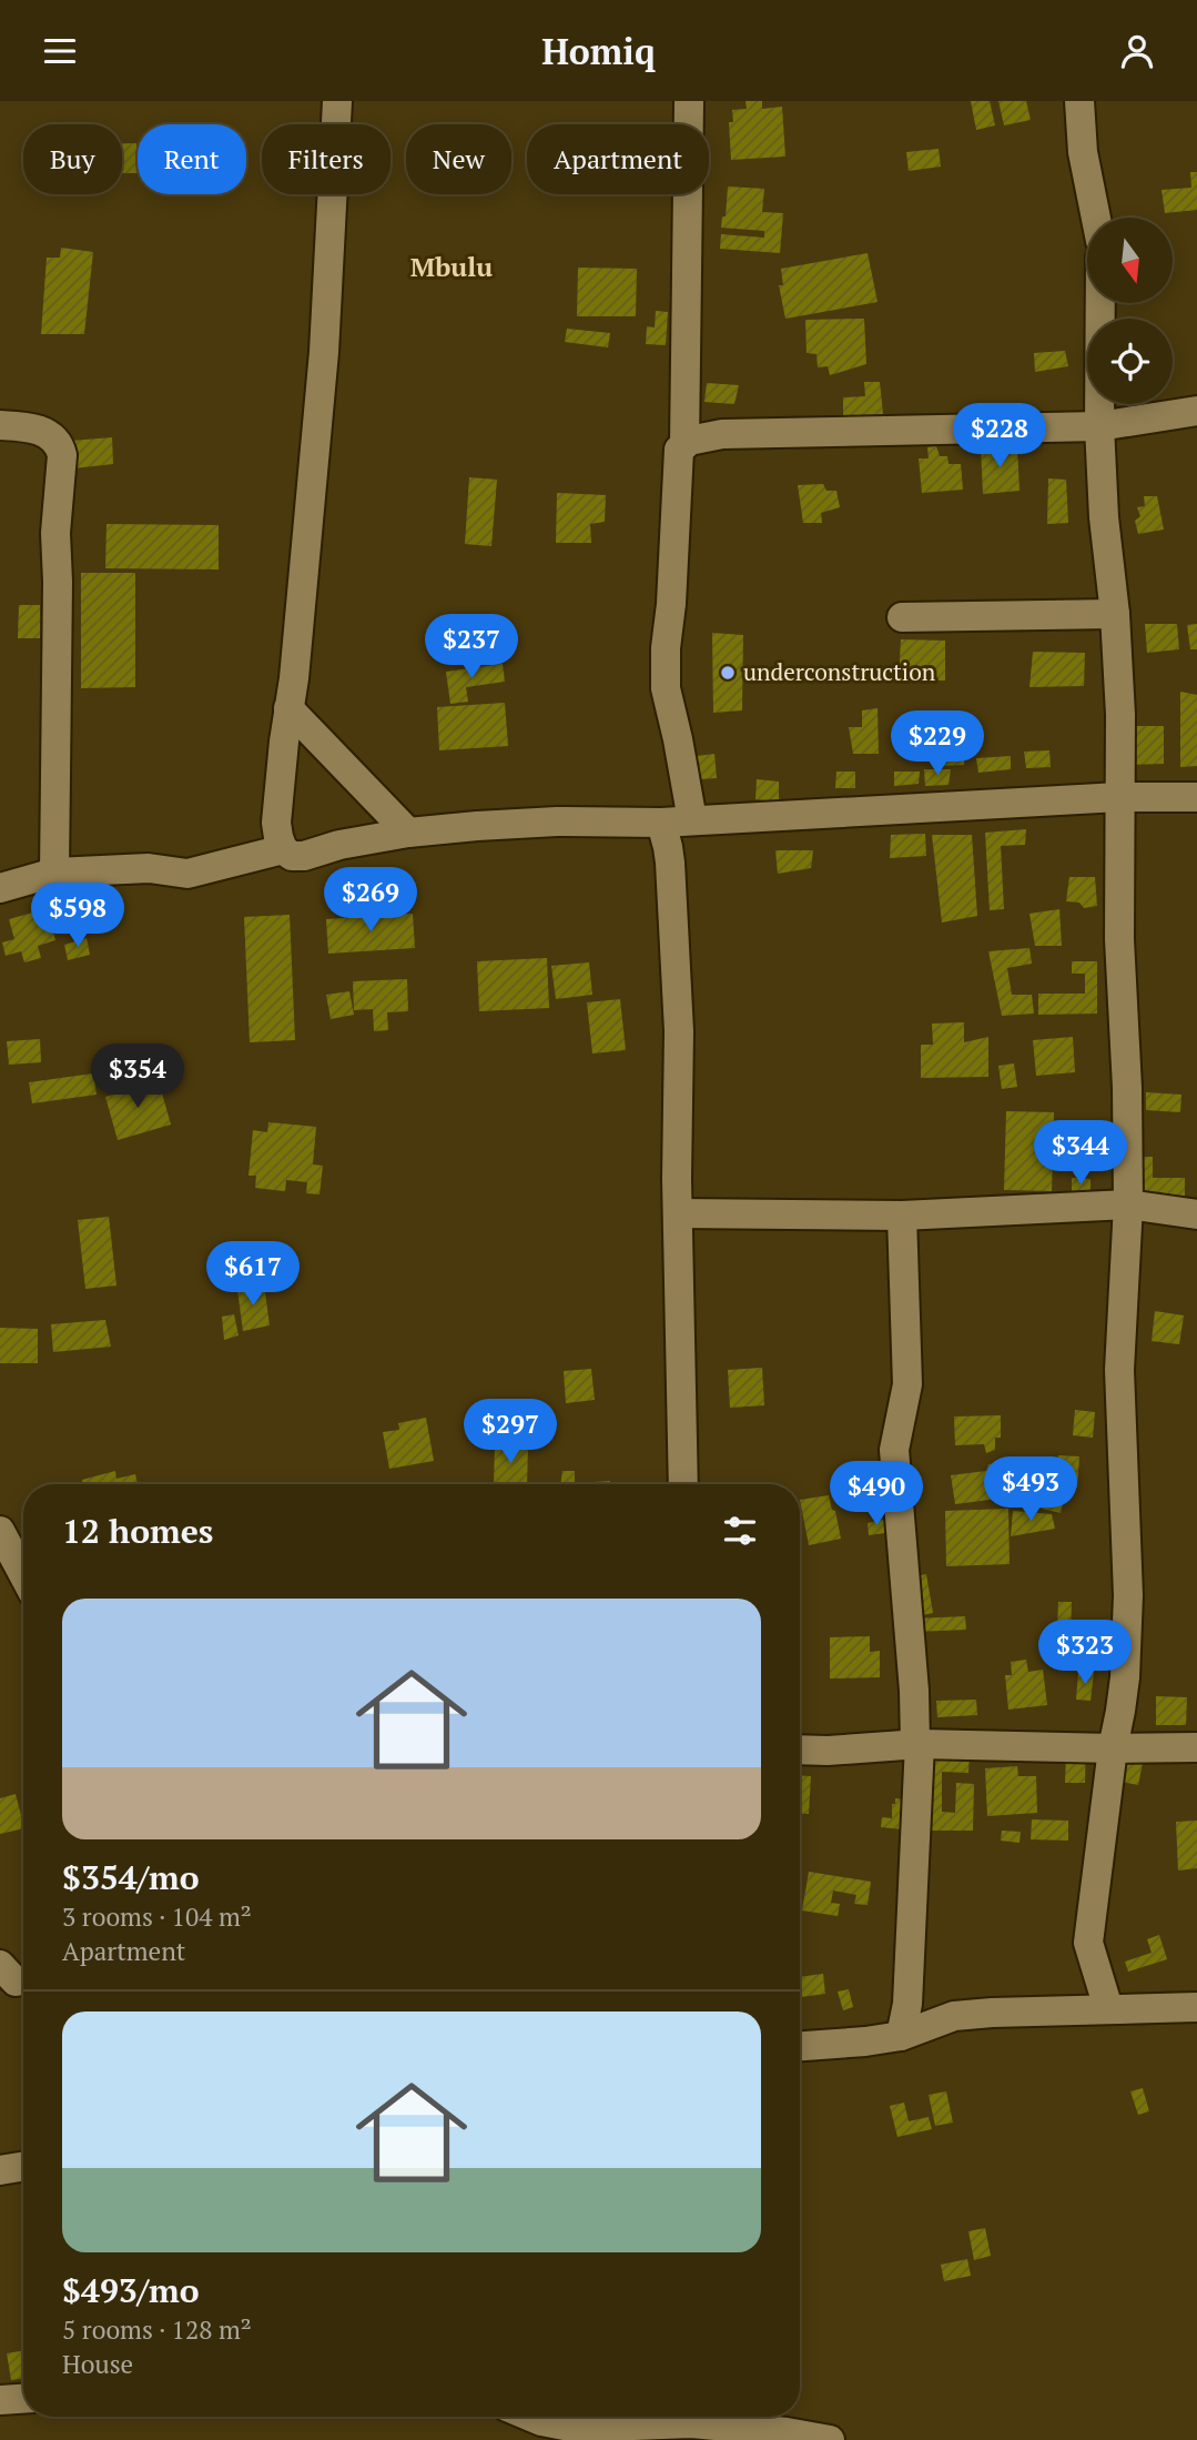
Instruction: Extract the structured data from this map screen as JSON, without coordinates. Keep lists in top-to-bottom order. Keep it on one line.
{"districts":["Mbulu"],"places":["underconstruction"],"north":"bottom","page":{"header":"Homiq","chip":["Buy","Rent","Filters","New","Apartment"],"price":["$228","$237","$229","$269","$598","$354","$344","$617","$297","$493","$490","$323"],"heading":"12 homes","list":[{"name":"$354/mo","note":"3 rooms · 104 m² · Apartment"},{"name":"$493/mo","note":"5 rooms · 128 m² · House"}]}}
